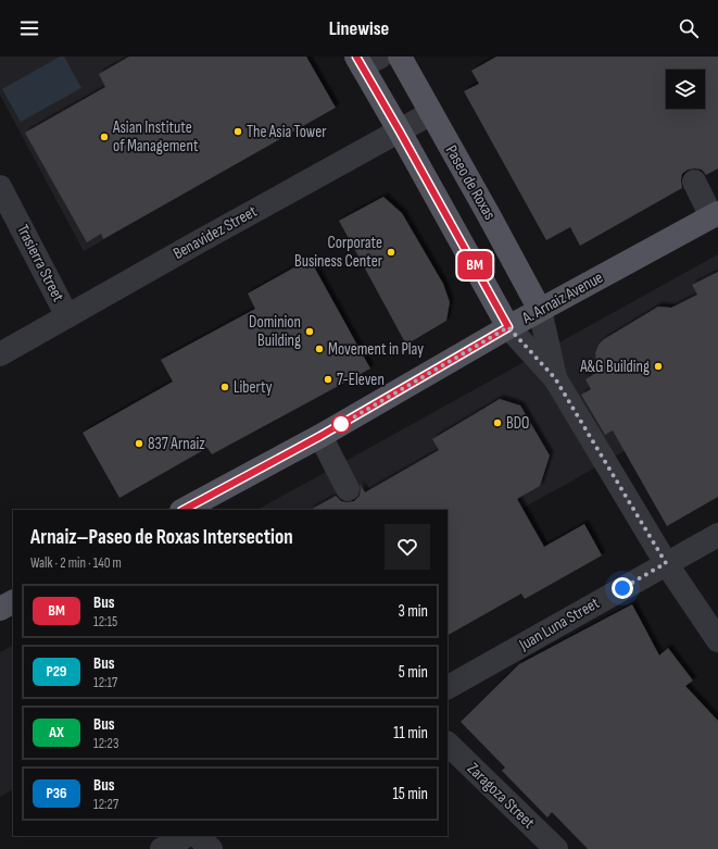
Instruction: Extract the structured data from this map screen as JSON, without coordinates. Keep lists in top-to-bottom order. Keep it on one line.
{"streets":{"main road":["Paseo de Roxas","A. Arnaiz Avenue"],"street":["Benavidez Street","Trasierra Street","Juan Luna Street","Zaragoza Street"]},"crossings":[["Paseo de Roxas","Benavidez Street"],["Paseo de Roxas","A. Arnaiz Avenue"],["Benavidez Street","Trasierra Street"]],"places":["The Asia Tower","Asian Institute of Management","Corporate Business Center","Dominion Building","Movement in Play","A&G Building","7-Eleven","Liberty","BDO","837 Arnaiz"],"lines":["bus line BM"],"page":{"header":"Linewise","on_map":"BM","heading":["Arnaiz–Paseo de Roxas Intersection","Walk · 2 min · 140 m"],"list":[{"mark":"BM","name":"Bus","note":"12:15","value":"3 min"},{"mark":"P29","name":"Bus","note":"12:17","value":"5 min"},{"mark":"AX","name":"Bus","note":"12:23","value":"11 min"},{"mark":"P36","name":"Bus","note":"12:27","value":"15 min"}]}}
